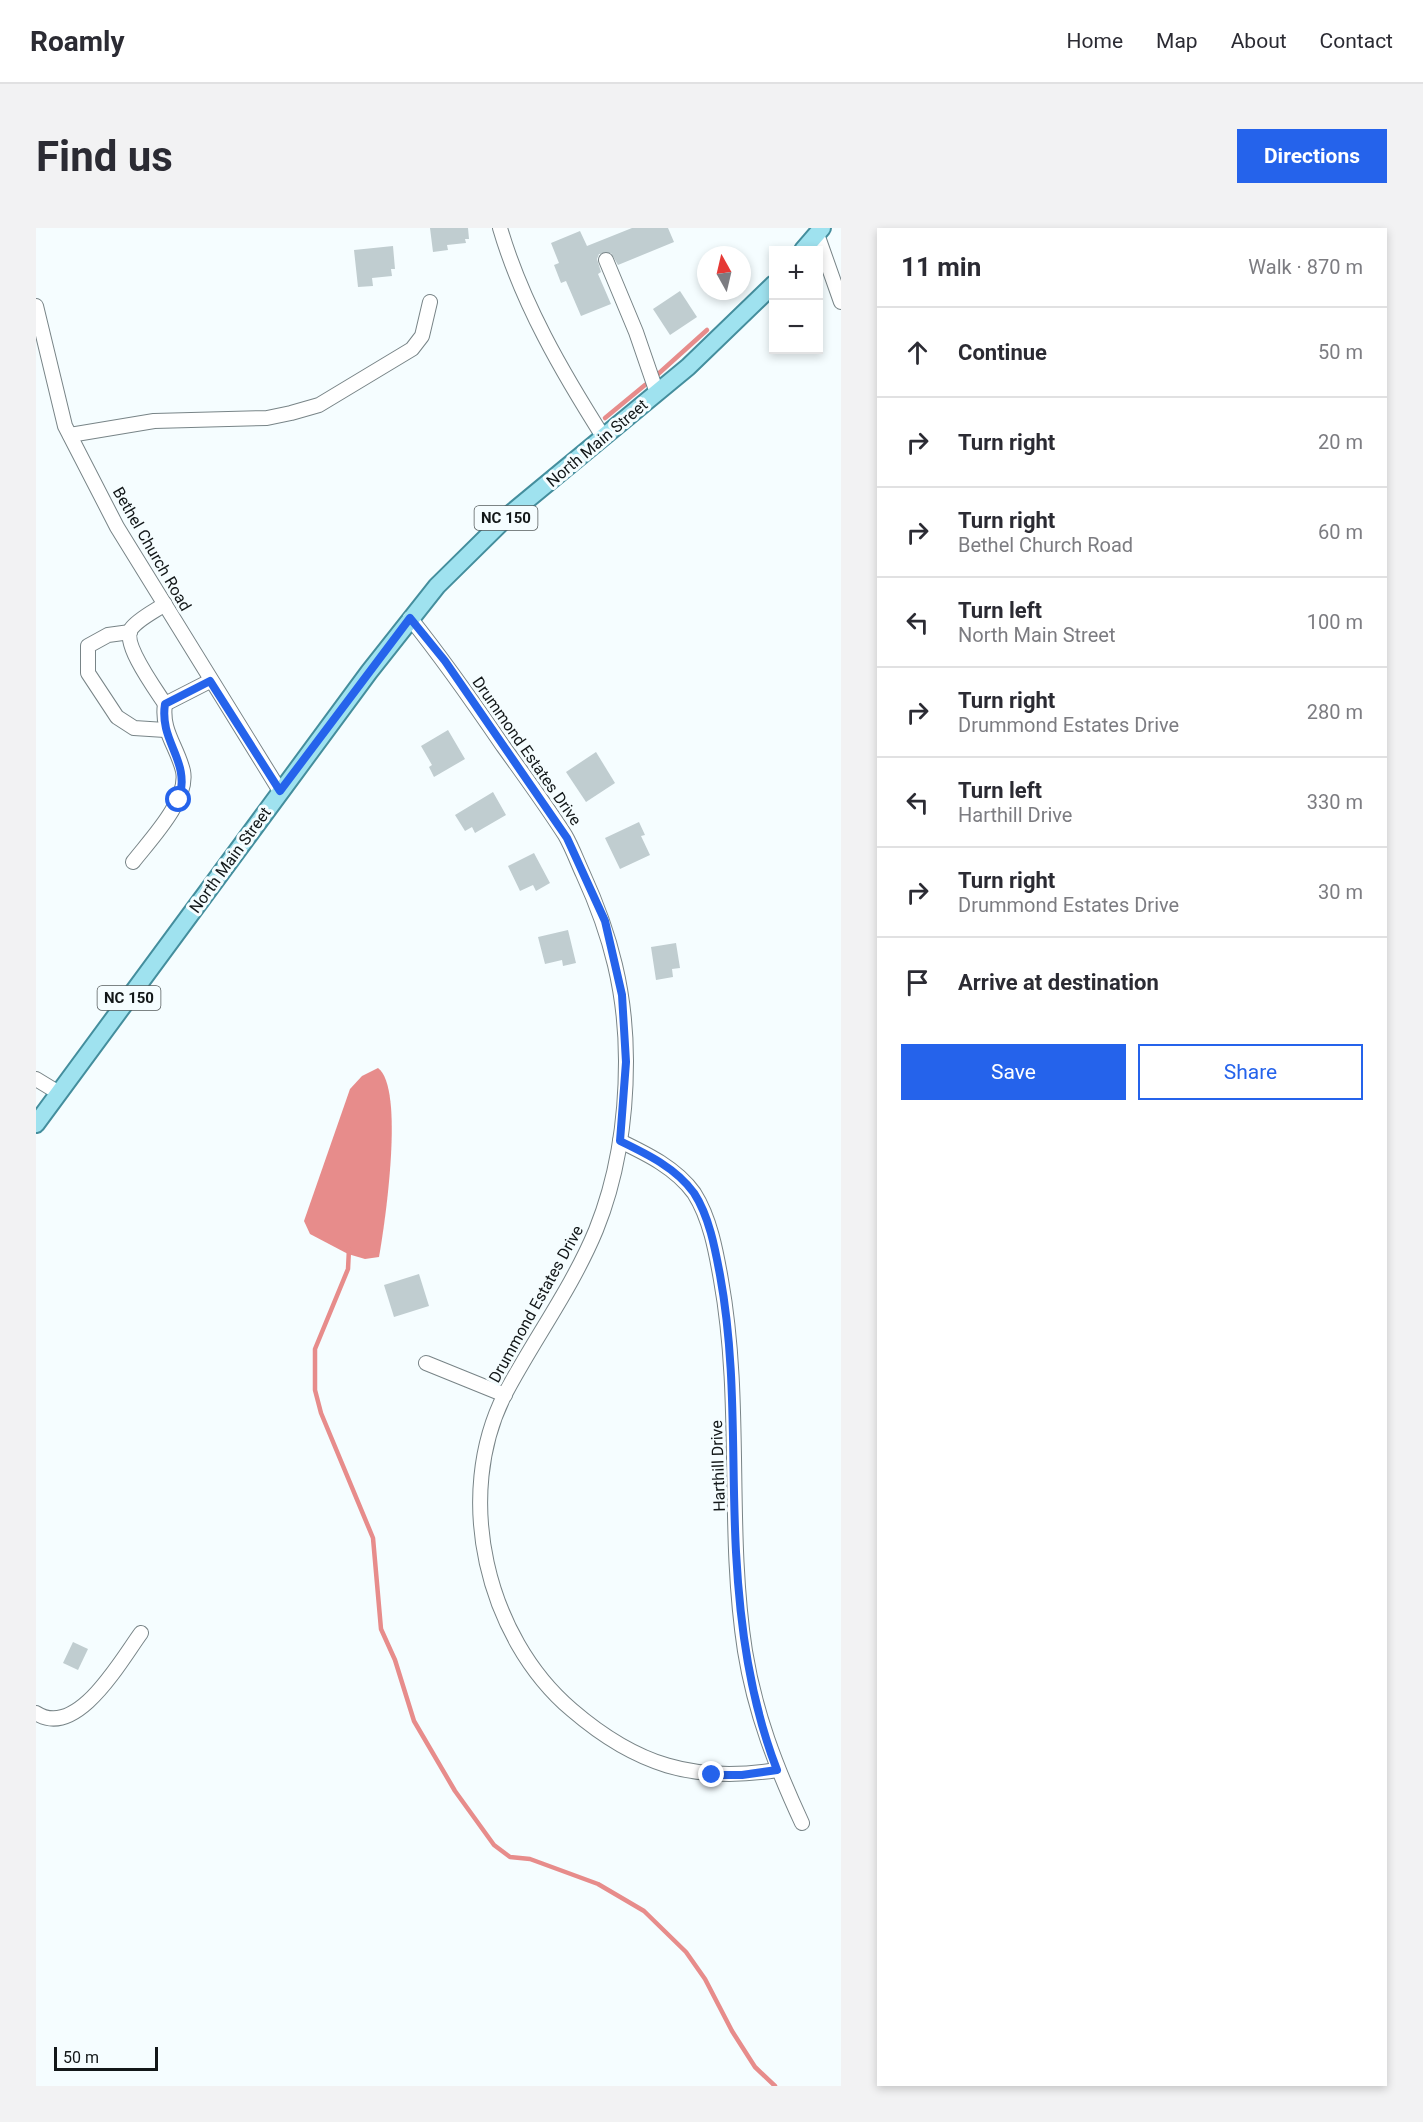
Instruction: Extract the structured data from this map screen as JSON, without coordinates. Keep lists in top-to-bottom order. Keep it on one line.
{"streets":{"main road":["North Main Street","NC 150"],"street":["Bethel Church Road","Drummond Estates Drive","Harthill Drive"]},"crossings":[["North Main Street","Bethel Church Road"],["North Main Street","Drummond Estates Drive"],["Drummond Estates Drive","Harthill Drive"]],"scale_bar":"50 m","north":"top","page":{"header":"Roamly","nav":["Home","Map","About","Contact"],"buttons":["Directions",["Save","Share"]],"title":"Find us","heading":["11 min","Walk · 870 m"],"map_buttons":["+","−"],"list":[["Continue","50 m"],["Turn right","20 m"],["Turn right","Bethel Church Road","60 m"],["Turn left","North Main Street","100 m"],["Turn right","Drummond Estates Drive","280 m"],["Turn left","Harthill Drive","330 m"],["Turn right","Drummond Estates Drive","30 m"],"Arrive at destination"],"scale":"50 m"}}
